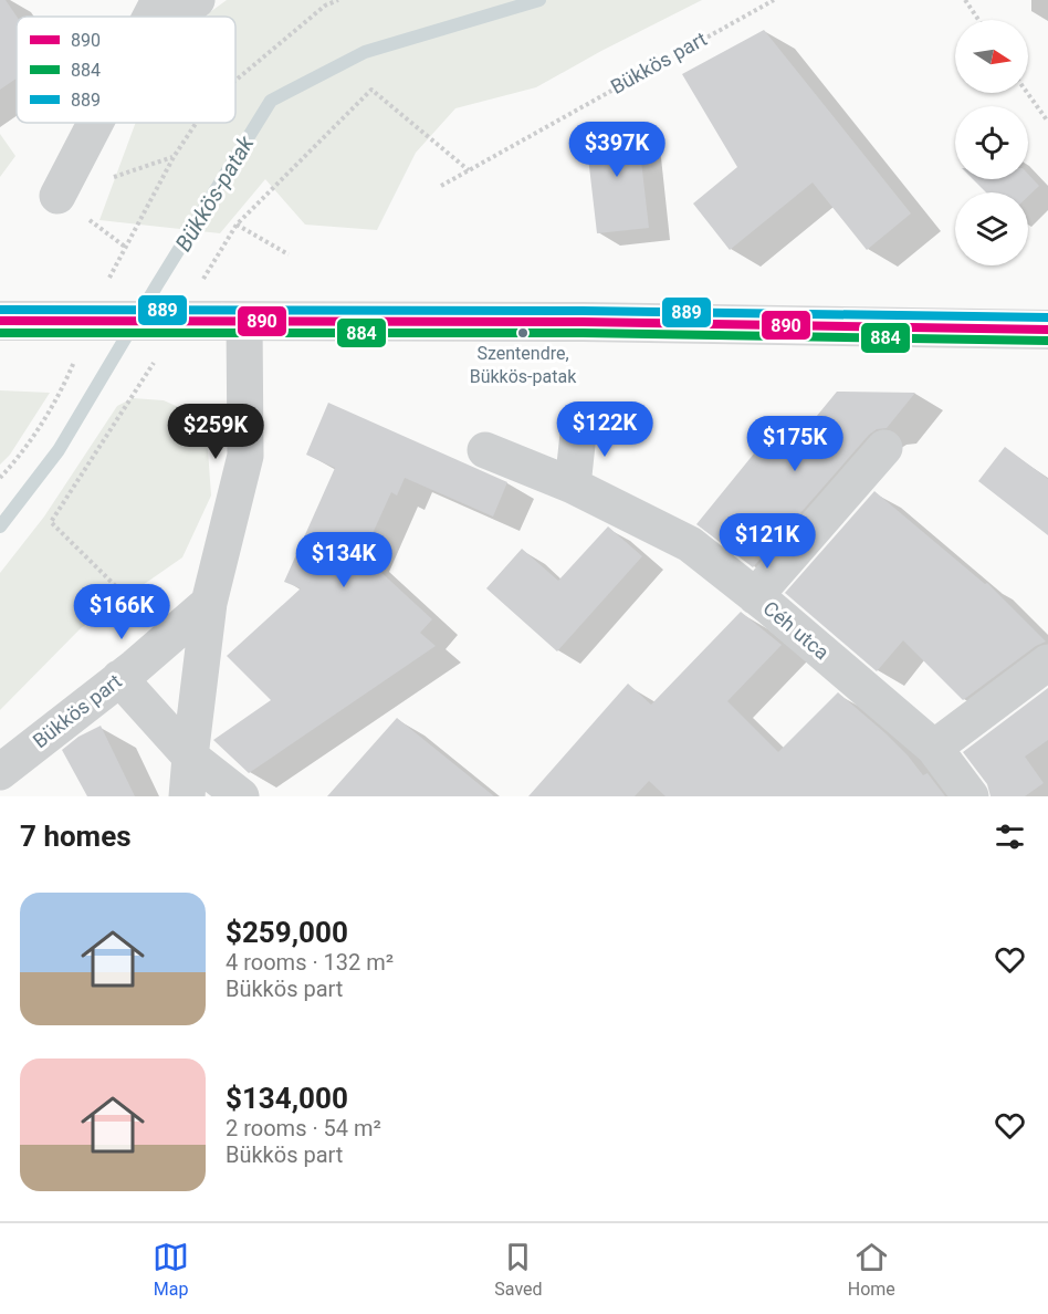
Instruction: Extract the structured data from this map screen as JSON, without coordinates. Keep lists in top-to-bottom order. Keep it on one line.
{"streets":{"street":["Bükkös part","Céh utca"]},"water":["Bükkös-patak"],"places":["Szentendre, Bükkös-patak"],"lines":["transit line 889","transit line 890","transit line 884"],"legend":["890","884","889"],"north":"right","page":{"price":["$397K","$122K","$259K","$175K","$121K","$134K","$166K"],"heading":"7 homes","list":[{"name":"$259,000","note":"4 rooms · 132 m² · Bükkös part"},{"name":"$134,000","note":"2 rooms · 54 m² · Bükkös part"}],"tabs":["Map","Saved","Home"]}}
